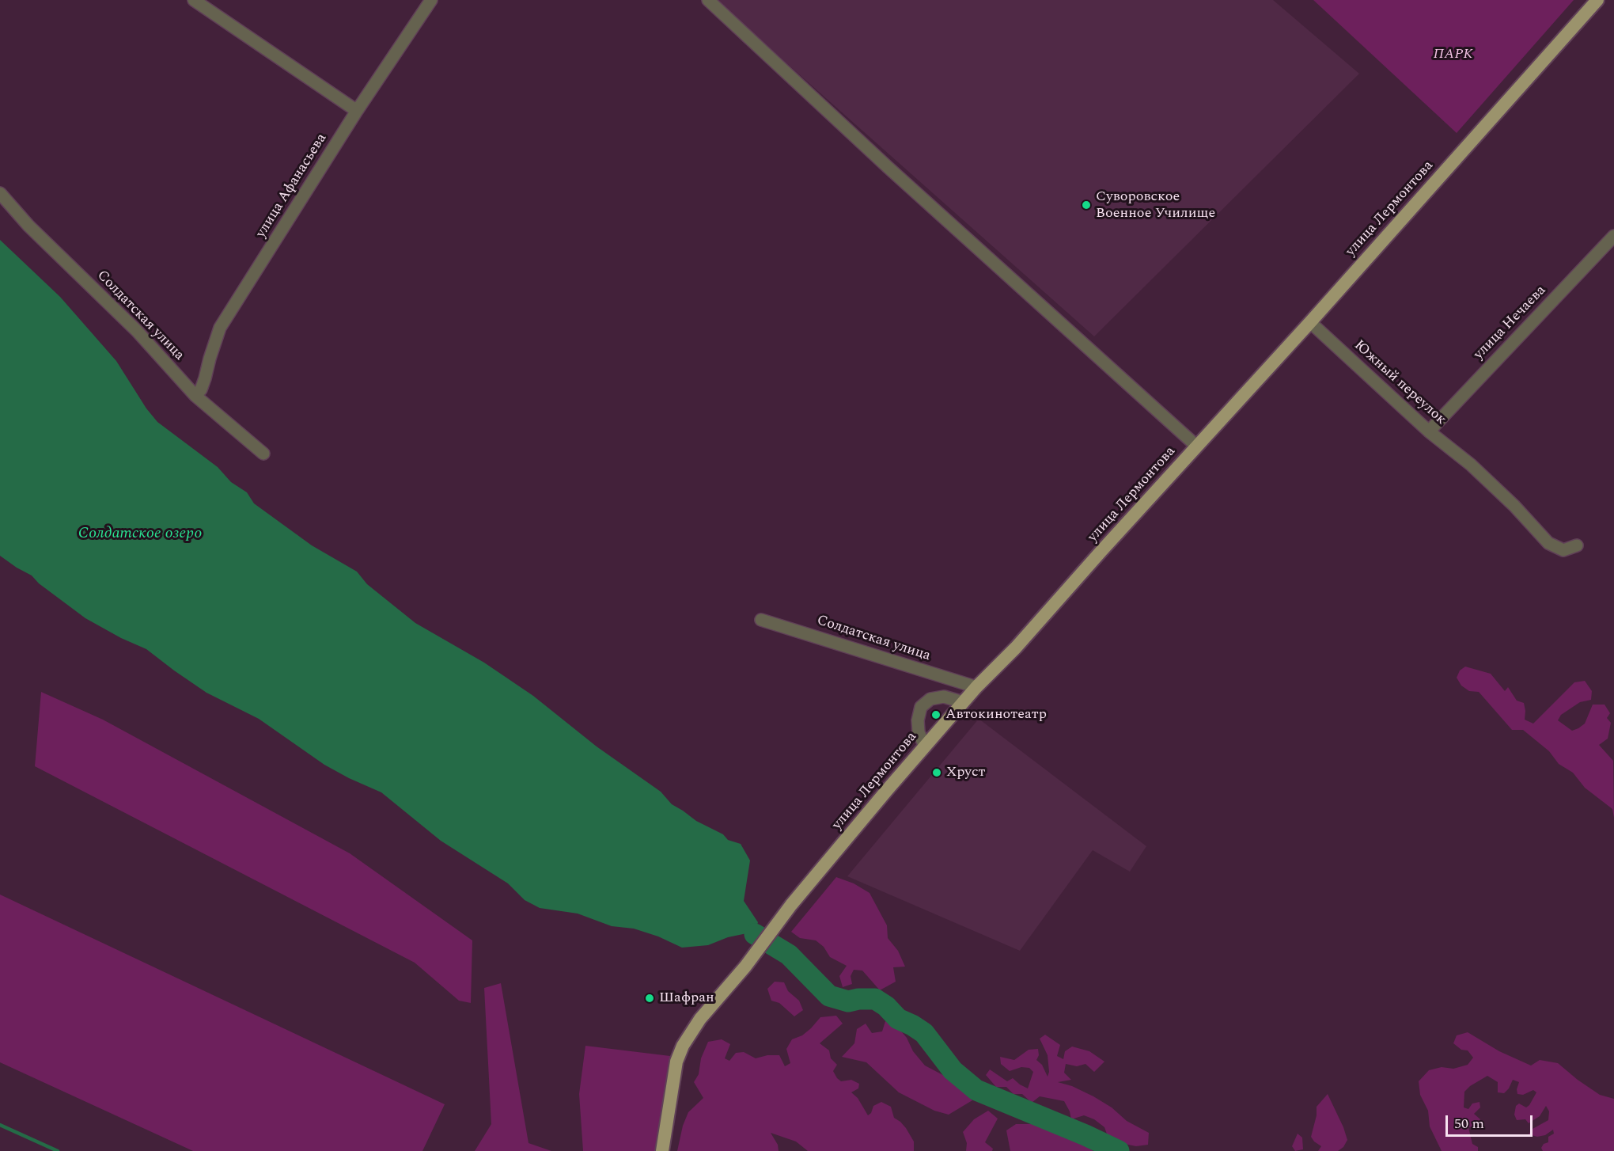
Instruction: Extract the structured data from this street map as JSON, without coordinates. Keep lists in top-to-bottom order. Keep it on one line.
{"streets":{"main road":["улица Лермонтова"],"street":["улица Афанасьева","Солдатская улица","улица Нечаева","Южный переулок"]},"crossings":[["улица Афанасьева","Солдатская улица"],["улица Лермонтова","Солдатская улица"],["улица Лермонтова","Южный переулок"],["улица Нечаева","Южный переулок"]],"water":["Солдатское озеро"],"parks":["ПАРК"],"places":["Суворовское Военное Училище","Автокинотеатр","Хруст","Шафран"],"scale_bar":"50 m"}
